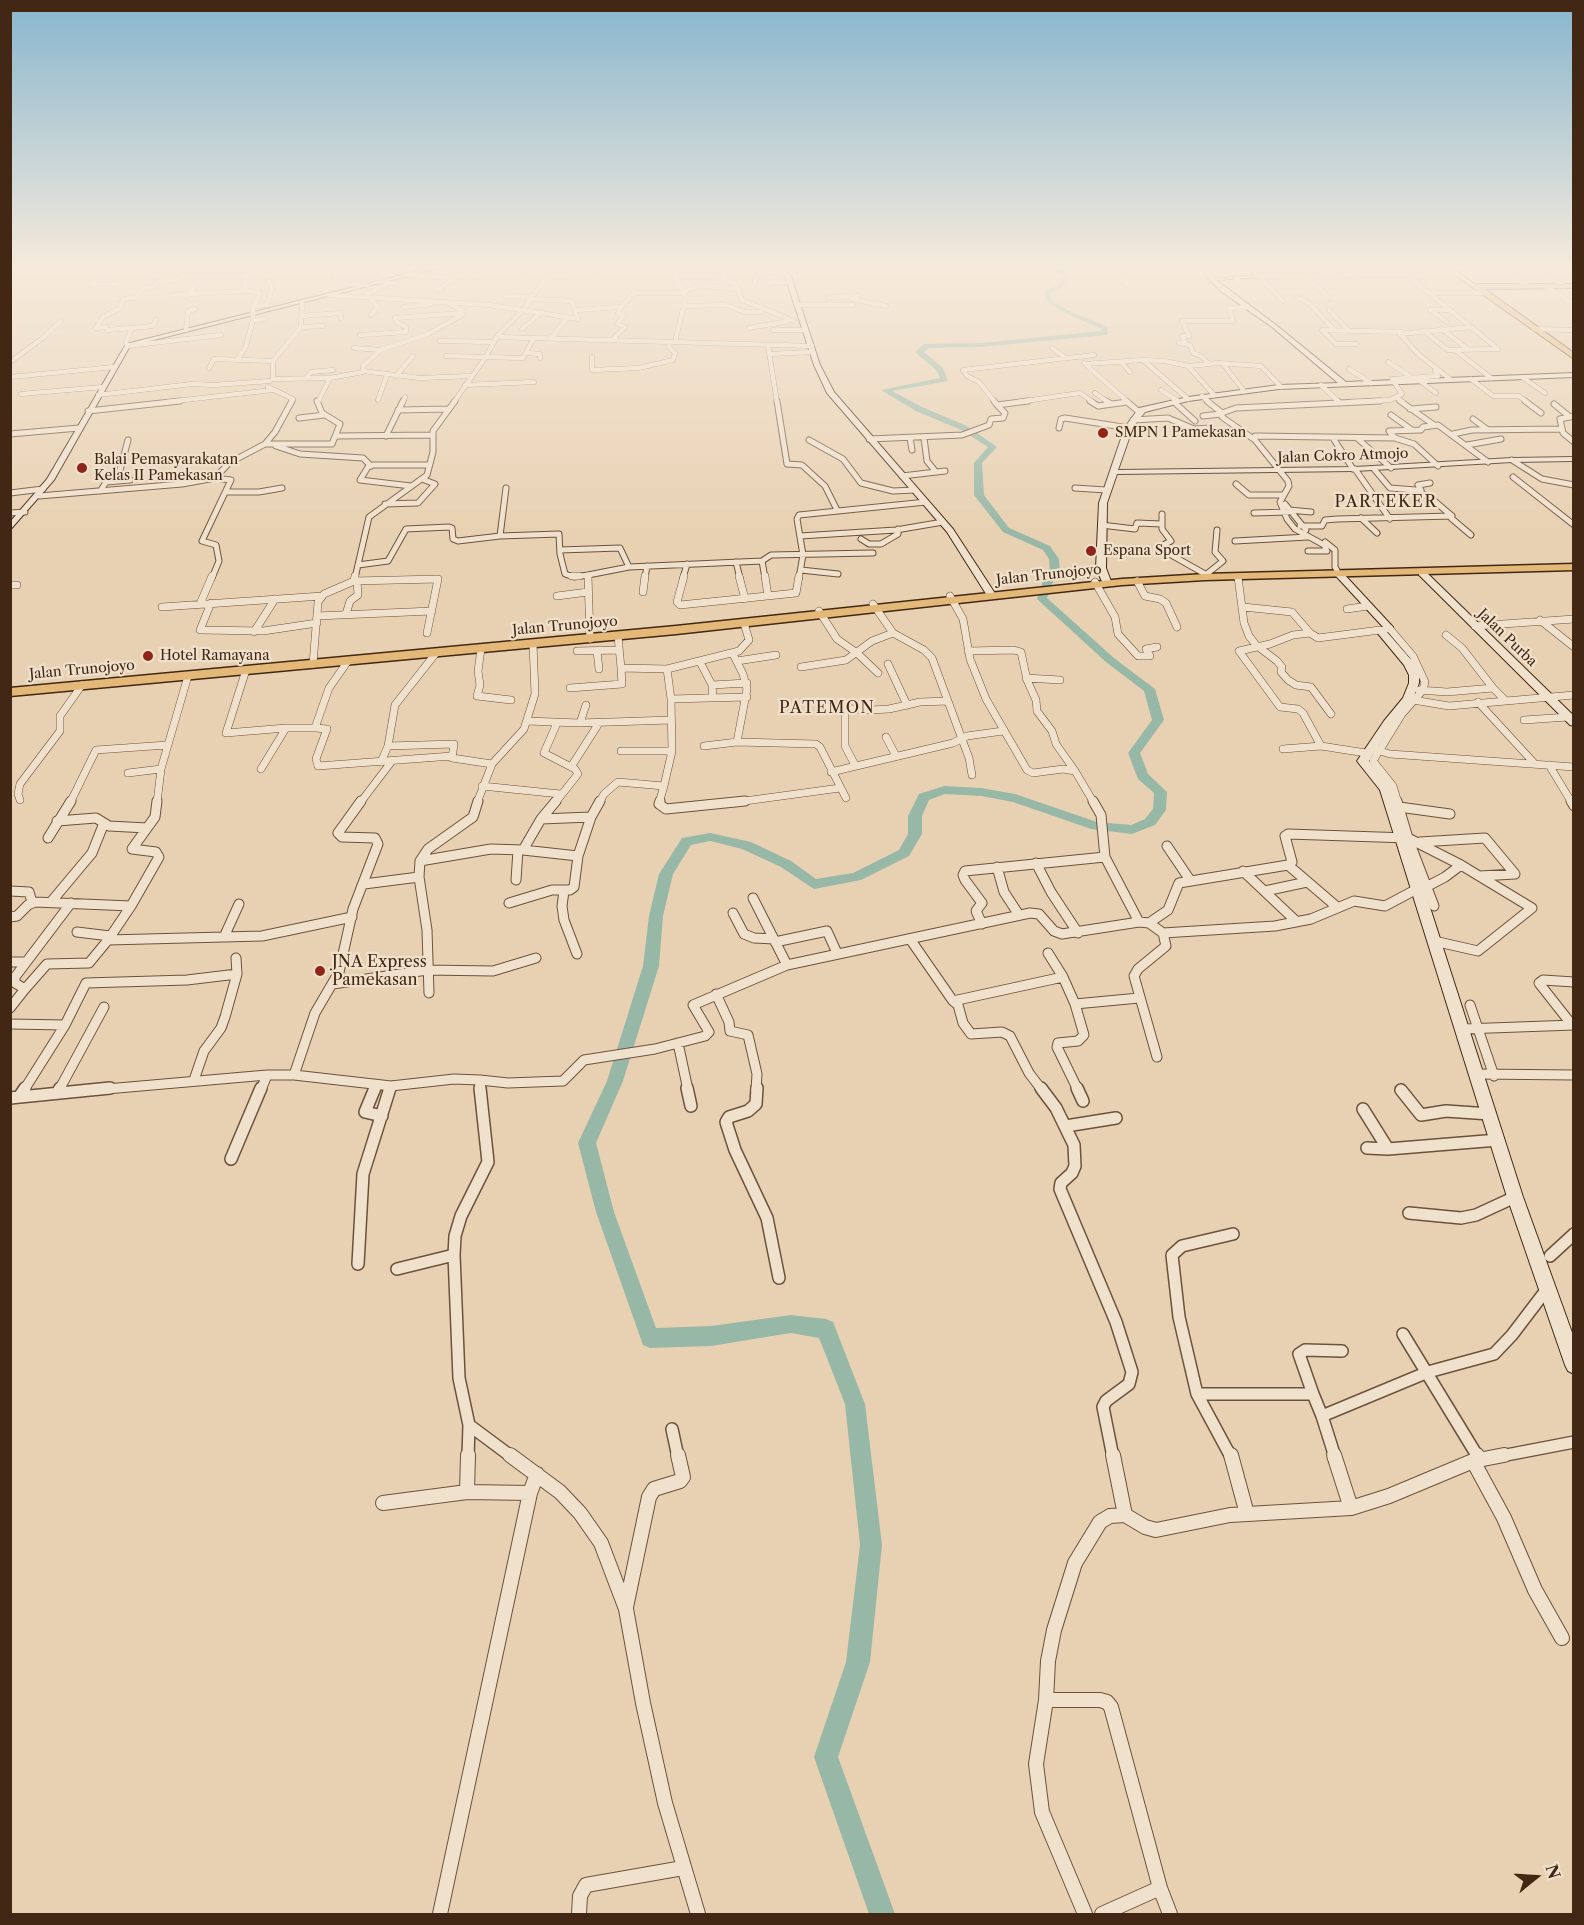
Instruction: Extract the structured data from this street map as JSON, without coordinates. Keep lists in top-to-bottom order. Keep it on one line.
{"streets":{"highway":["Jalan Trunojoyo"],"main road":["Jalan Cokro Atmojo","Jalan Purba"]},"districts":["PARTEKER","PATEMON"],"places":["SMPN 1 Pamekasan","Balai Pemasyarakatan Kelas II Pamekasan","Espana Sport","Hotel Ramayana","JNA Express Pamekasan"],"north":"right"}
